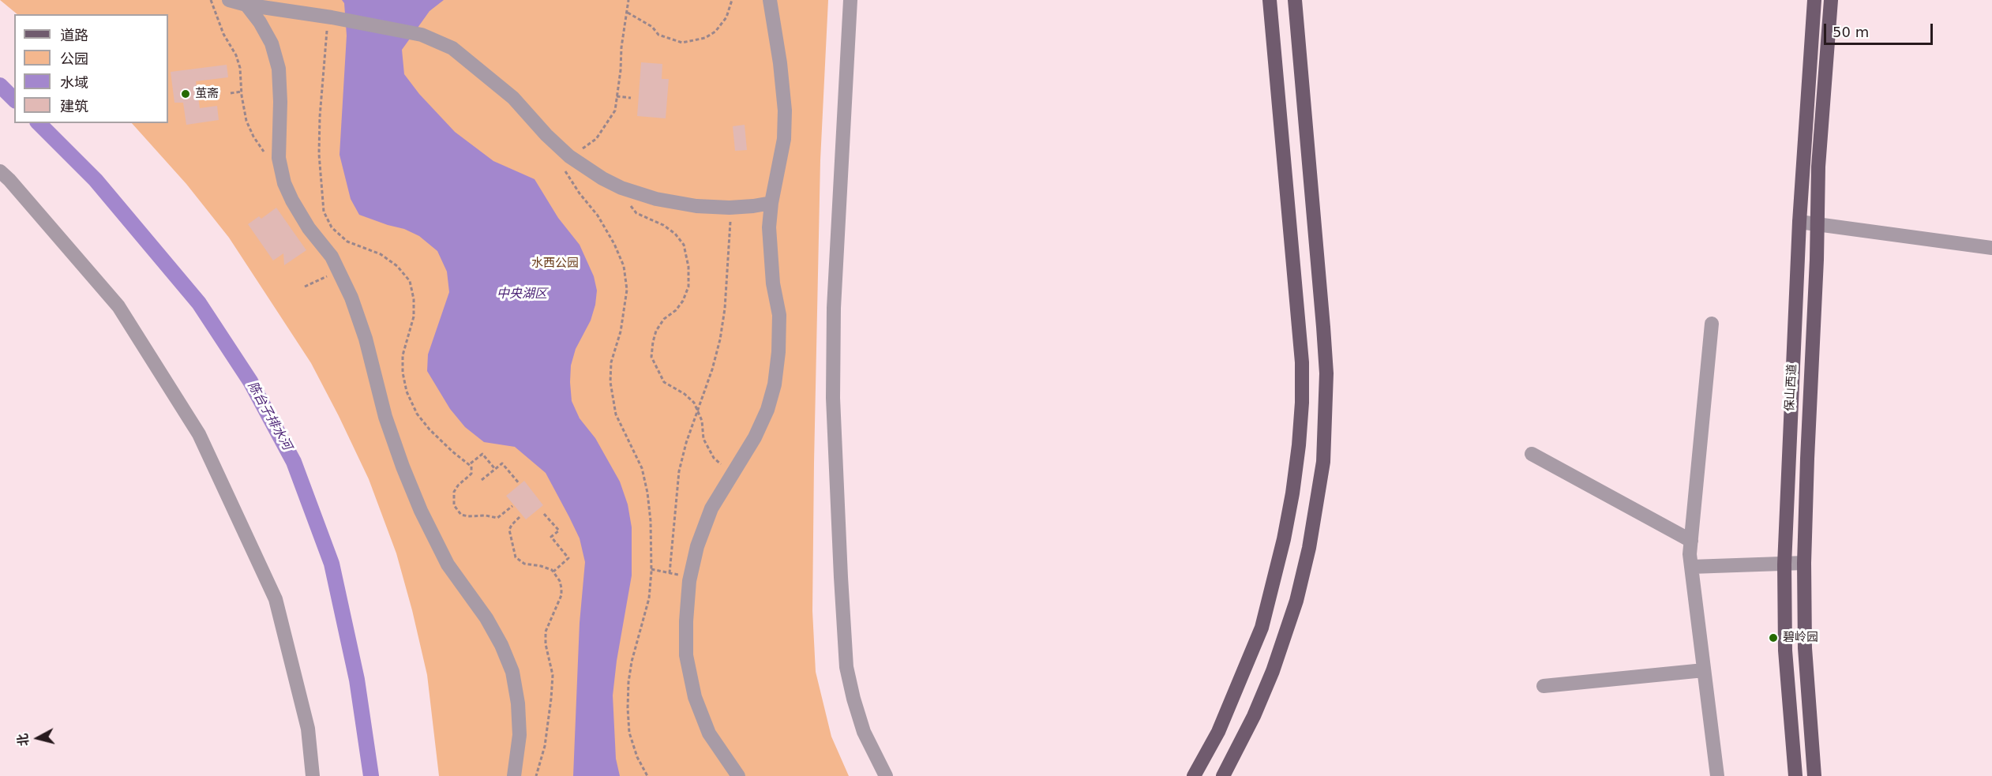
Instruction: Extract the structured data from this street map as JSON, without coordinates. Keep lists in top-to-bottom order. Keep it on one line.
{"streets":{"main road":["保山西道"]},"water":["中央湖区","陈台子排水河"],"parks":["水西公园"],"places":["茧斋","碧岭园"],"legend":["道路","公园","水域","建筑"],"scale_bar":"50 m","north":"left"}
